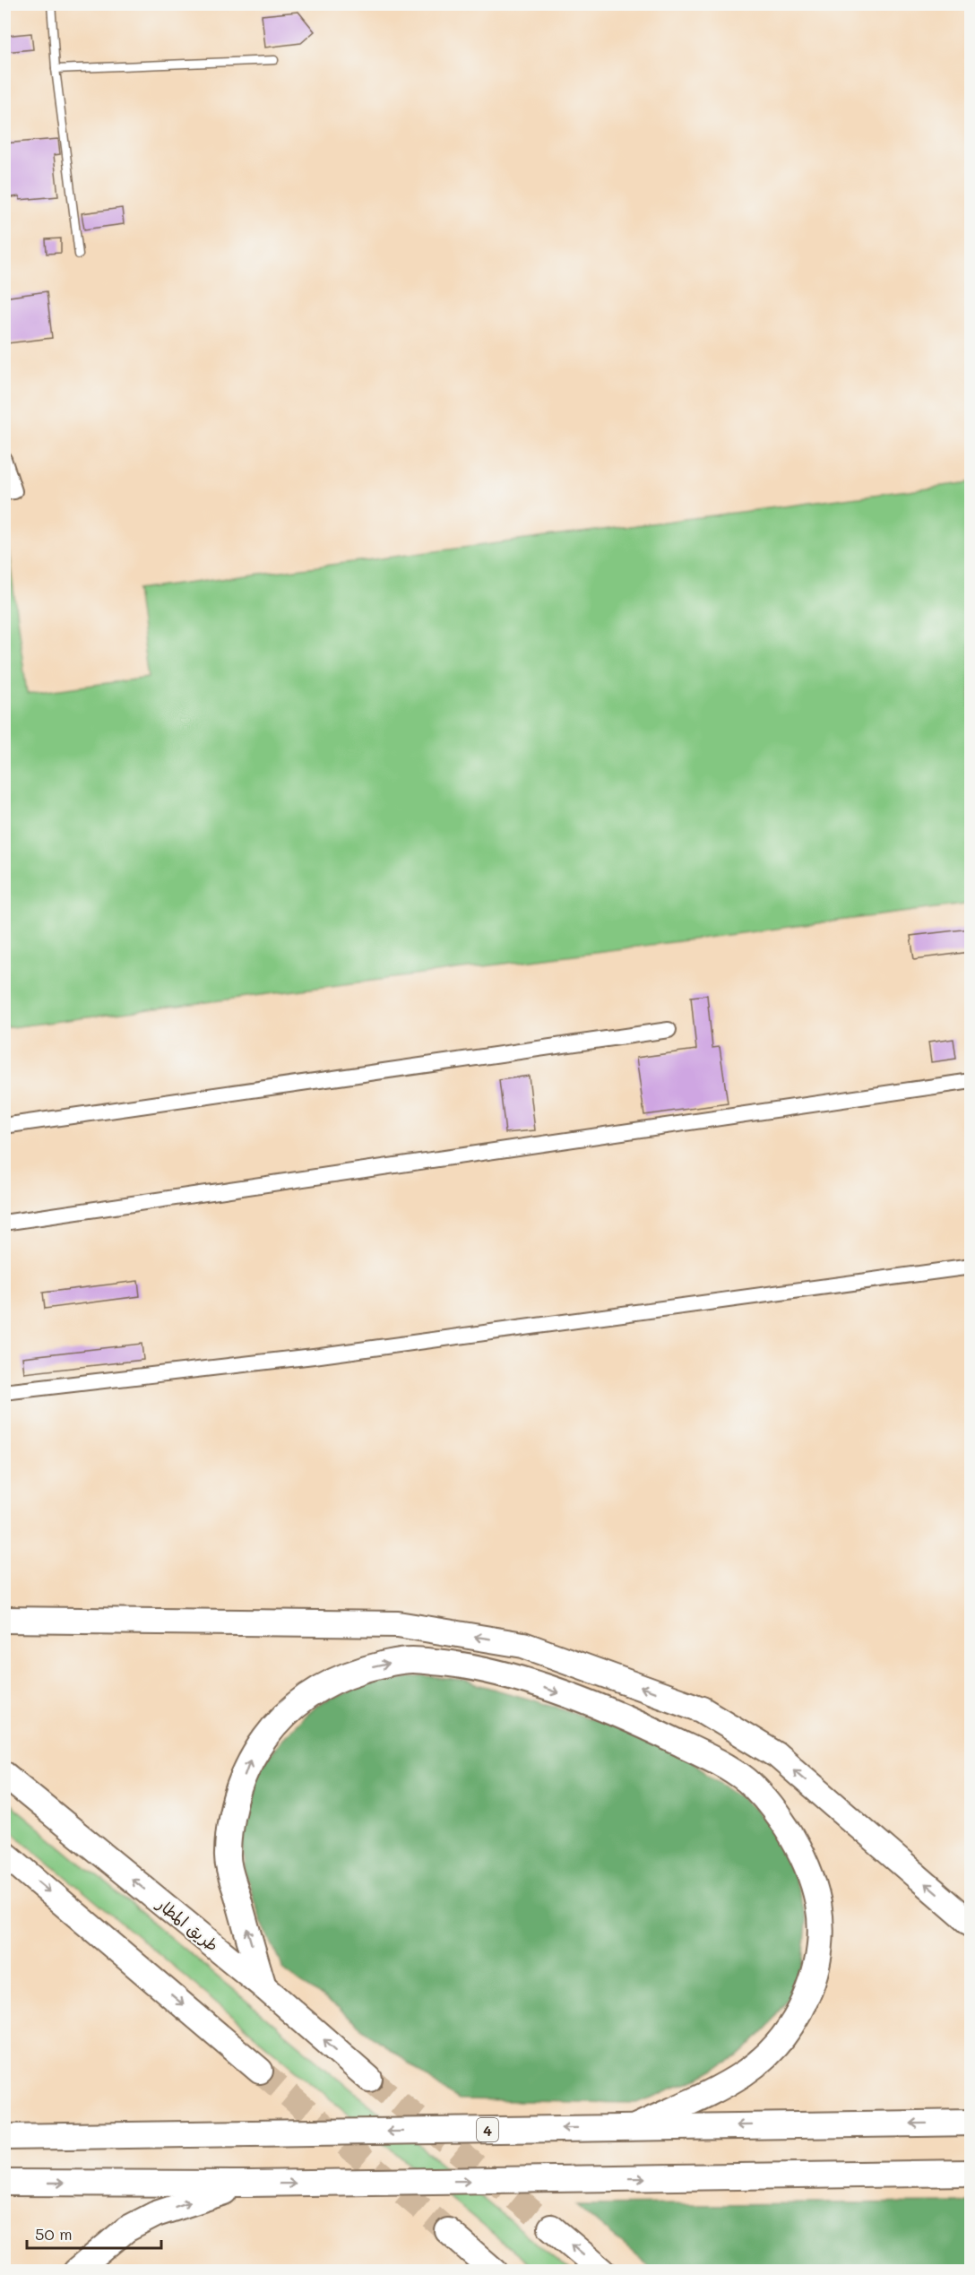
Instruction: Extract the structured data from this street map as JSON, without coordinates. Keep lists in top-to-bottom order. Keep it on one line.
{"streets":{"highway":["طريق المطار","4"]},"scale_bar":"50 m"}
